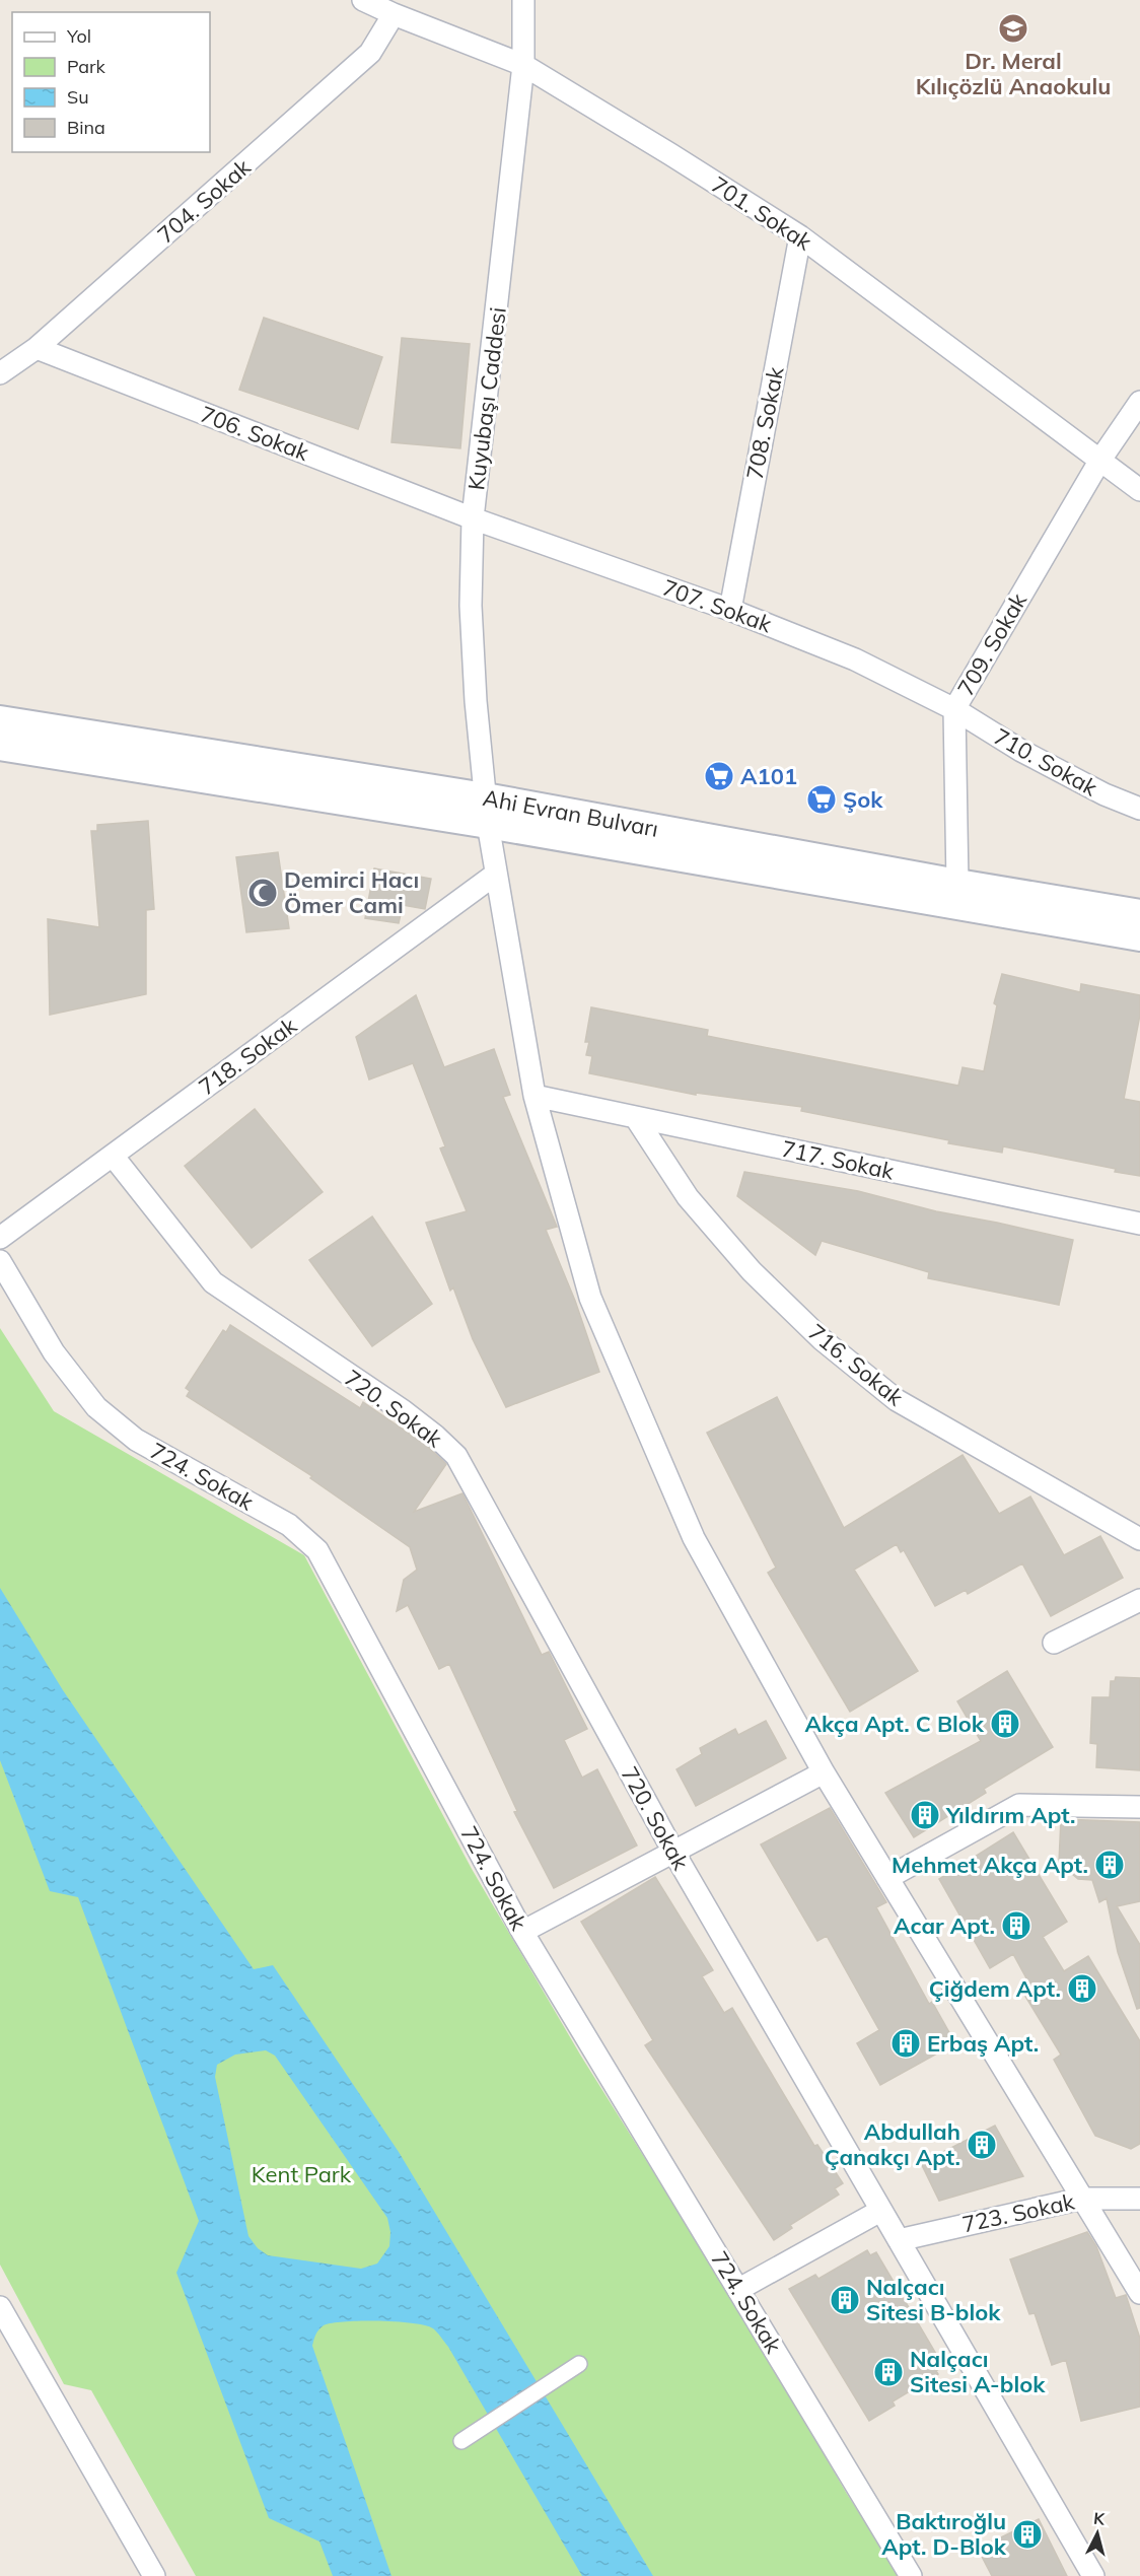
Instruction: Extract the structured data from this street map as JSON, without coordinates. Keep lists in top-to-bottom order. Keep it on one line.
{"streets":{"main road":["Ahi Evran Bulvarı"],"street":["704. Sokak","701. Sokak","Kuyubaşı Caddesi","708. Sokak","706. Sokak","707. Sokak","709. Sokak","710. Sokak","718. Sokak","717. Sokak","716. Sokak","720. Sokak","724. Sokak","723. Sokak"]},"crossings":[["704. Sokak","701. Sokak"],["704. Sokak","706. Sokak"],["701. Sokak","Kuyubaşı Caddesi"],["701. Sokak","708. Sokak"],["701. Sokak","709. Sokak"],["Kuyubaşı Caddesi","706. Sokak"],["Kuyubaşı Caddesi","707. Sokak"],["Kuyubaşı Caddesi","Ahi Evran Bulvarı"],["Kuyubaşı Caddesi","718. Sokak"],["Kuyubaşı Caddesi","717. Sokak"],["Kuyubaşı Caddesi","723. Sokak"],["708. Sokak","707. Sokak"],["706. Sokak","707. Sokak"],["707. Sokak","709. Sokak"],["707. Sokak","710. Sokak"],["709. Sokak","710. Sokak"],["709. Sokak","Ahi Evran Bulvarı"],["718. Sokak","720. Sokak"],["717. Sokak","716. Sokak"],["720. Sokak","723. Sokak"]],"parks":["Kent Park"],"places":{"school or university":["Dr. Meral Kılıçözlü Anaokulu"],"supermarket":["A101","Şok"],"mosque":["Demirci Hacı Ömer Cami"],"building":["Akça Apt. C Blok","Yıldırım Apt.","Mehmet Akça Apt.","Acar Apt.","Çiğdem Apt.","Erbaş Apt.","Abdullah Çanakçı Apt.","Nalçacı Sitesi B-blok","Nalçacı Sitesi A-blok","Baktıroğlu Apt. D-Blok"]},"legend":["Yol","Park","Su","Bina"],"north":"top"}
